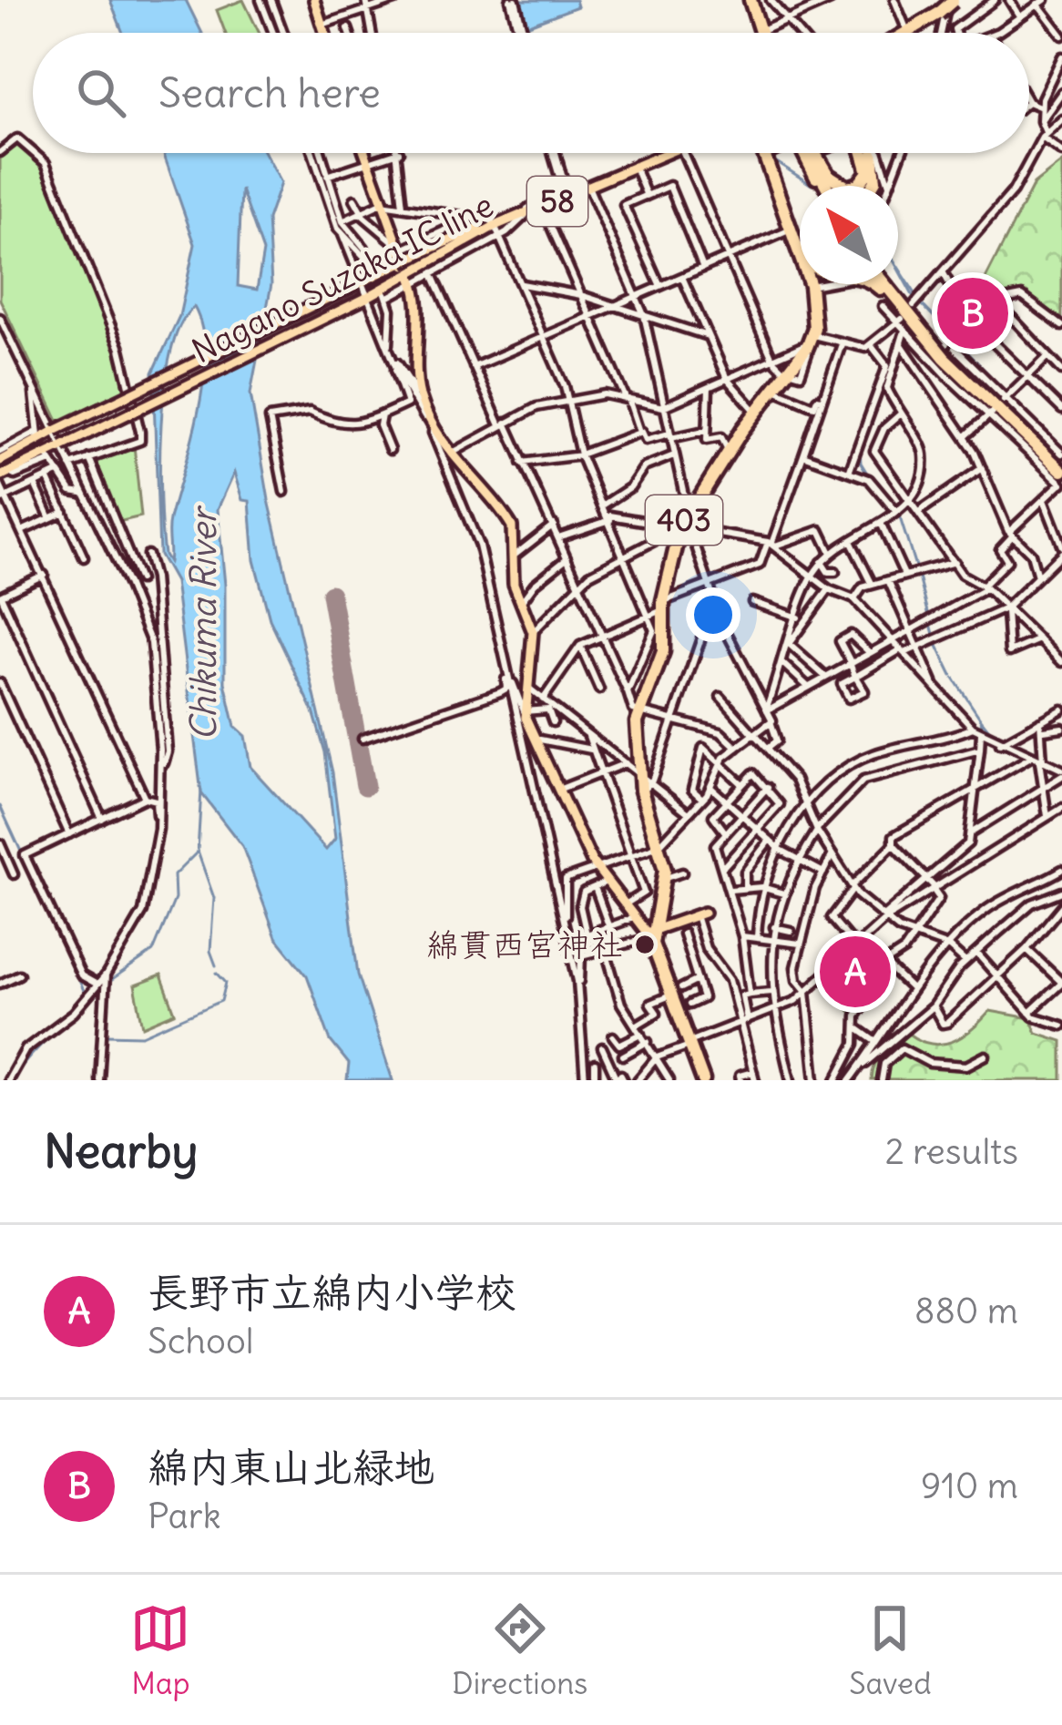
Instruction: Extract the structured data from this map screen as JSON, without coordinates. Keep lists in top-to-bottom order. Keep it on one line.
{"streets":{"highway":["403"],"main road":["58","Nagano Suzaka IC line"]},"water":["Chikuma River"],"places":["綿貫西宮神社"],"north":"top left","page":{"search":"Search here","pins":["B","A"],"heading":["Nearby","2 results"],"list":[{"mark":"A","name":"長野市立綿内小学校","note":"School","value":"880 m"},{"mark":"B","name":"綿内東山北緑地","note":"Park","value":"910 m"}],"nav":["Map","Directions","Saved"]}}
